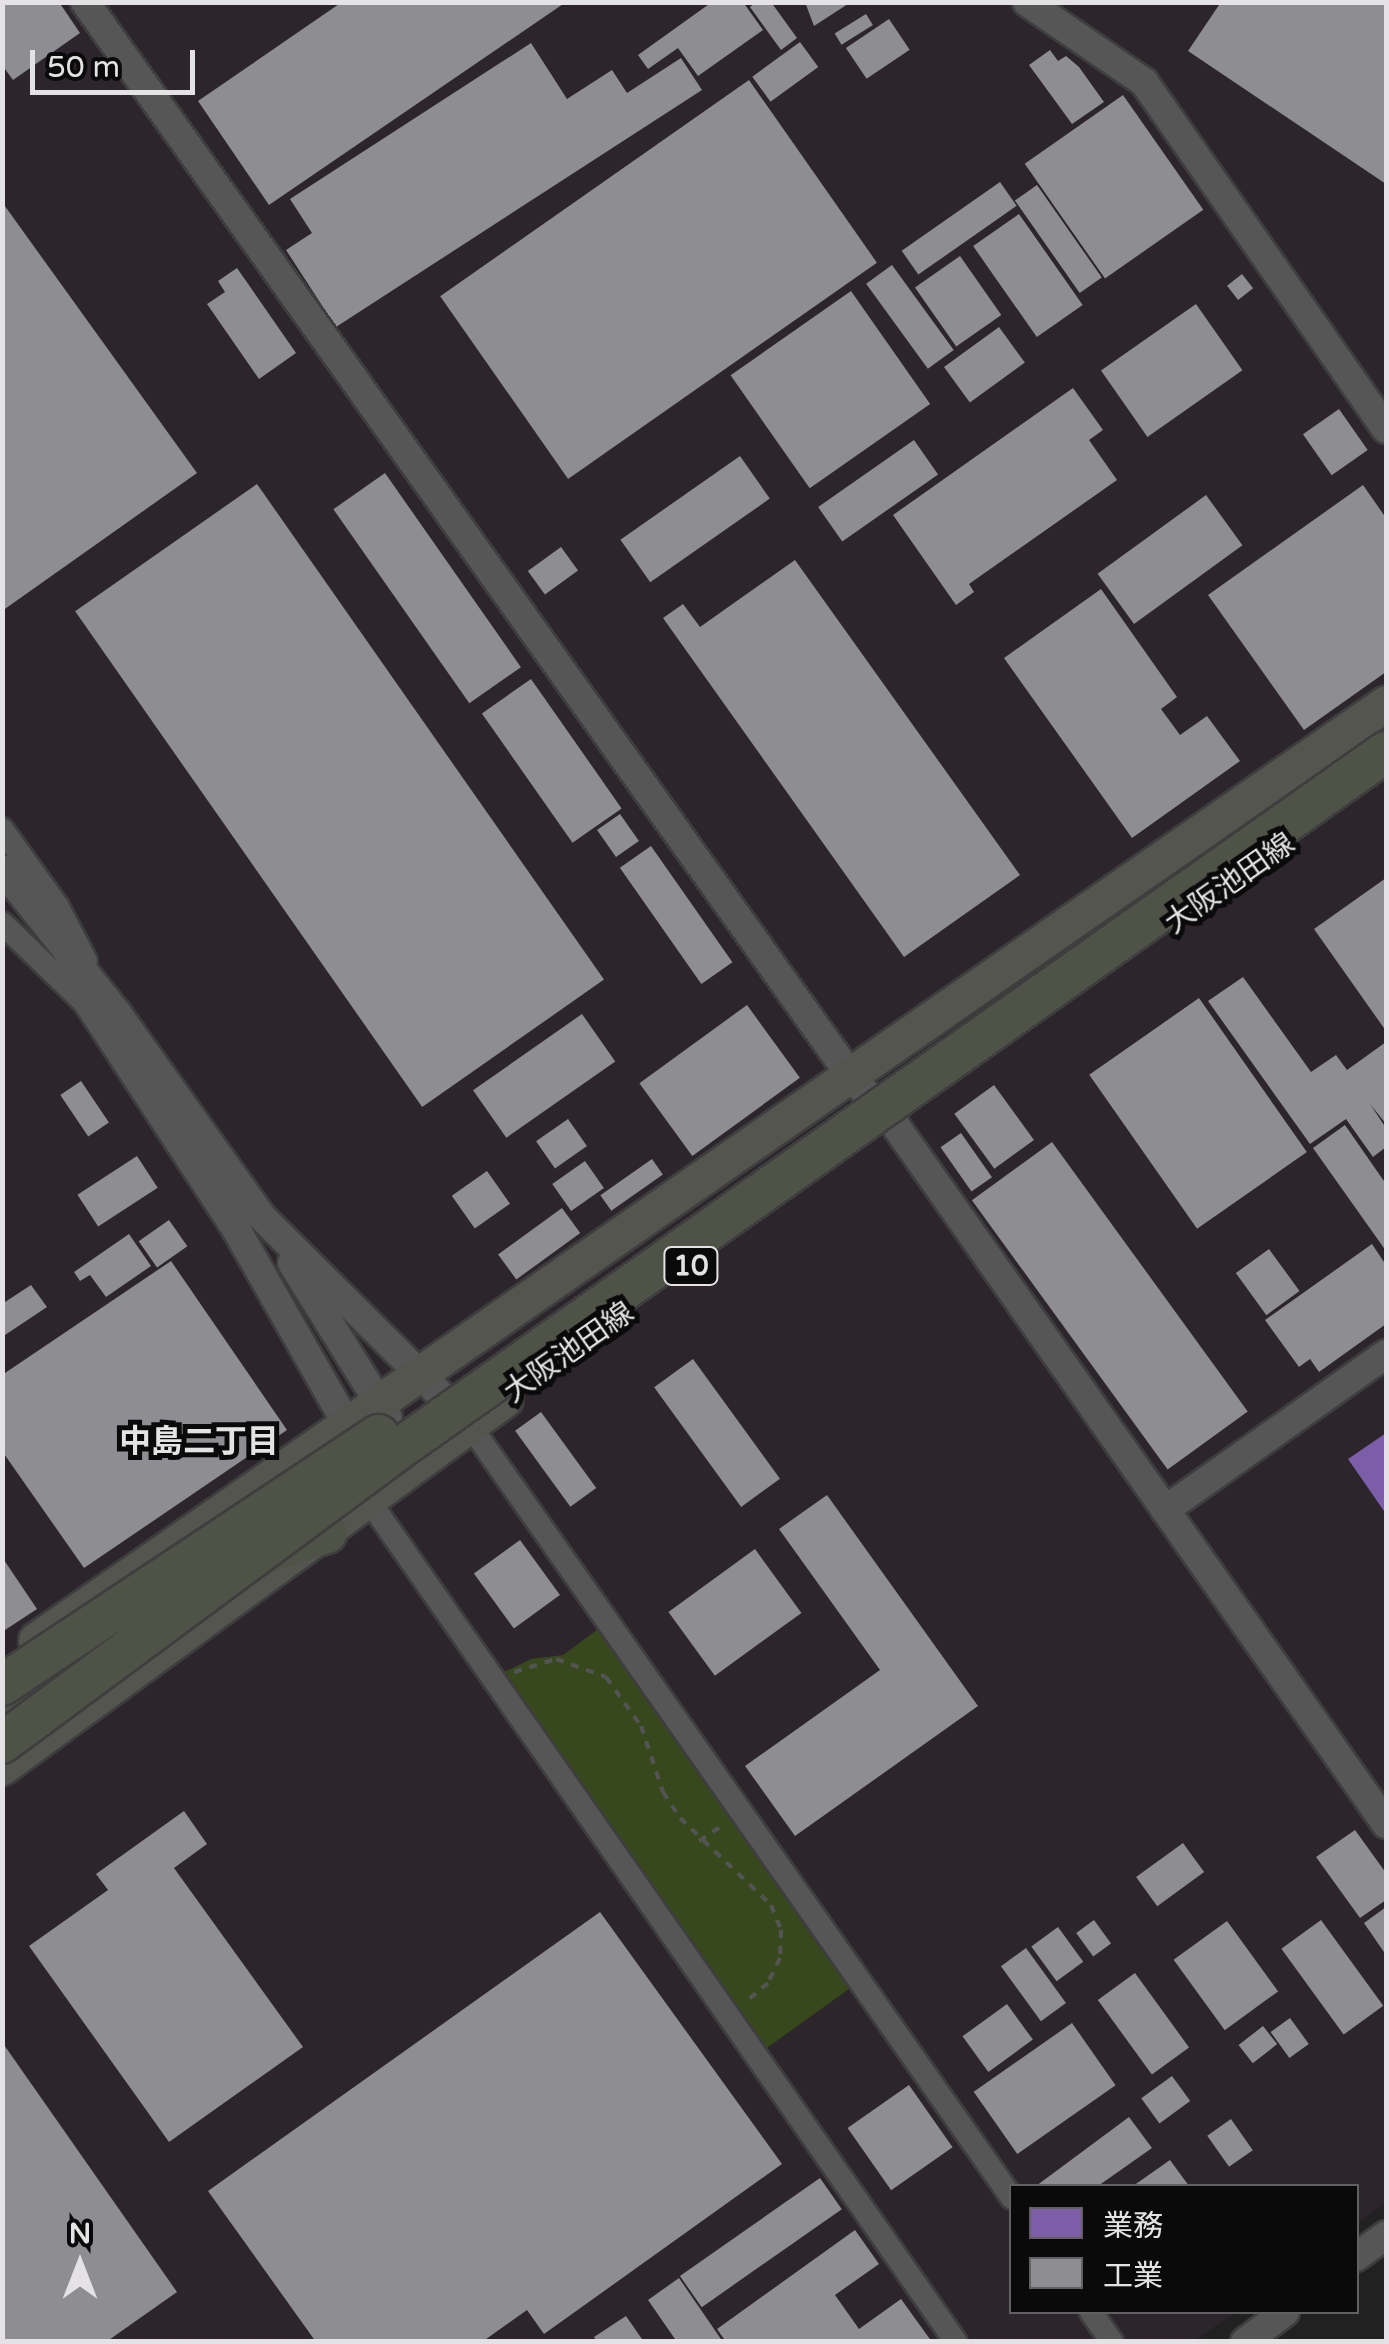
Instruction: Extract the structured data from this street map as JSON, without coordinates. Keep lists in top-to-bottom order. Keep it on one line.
{"streets":{"main road":["大阪池田線","10"]},"districts":["中島二丁目"],"legend":["業務","工業"],"scale_bar":"50 m","north":"top"}
